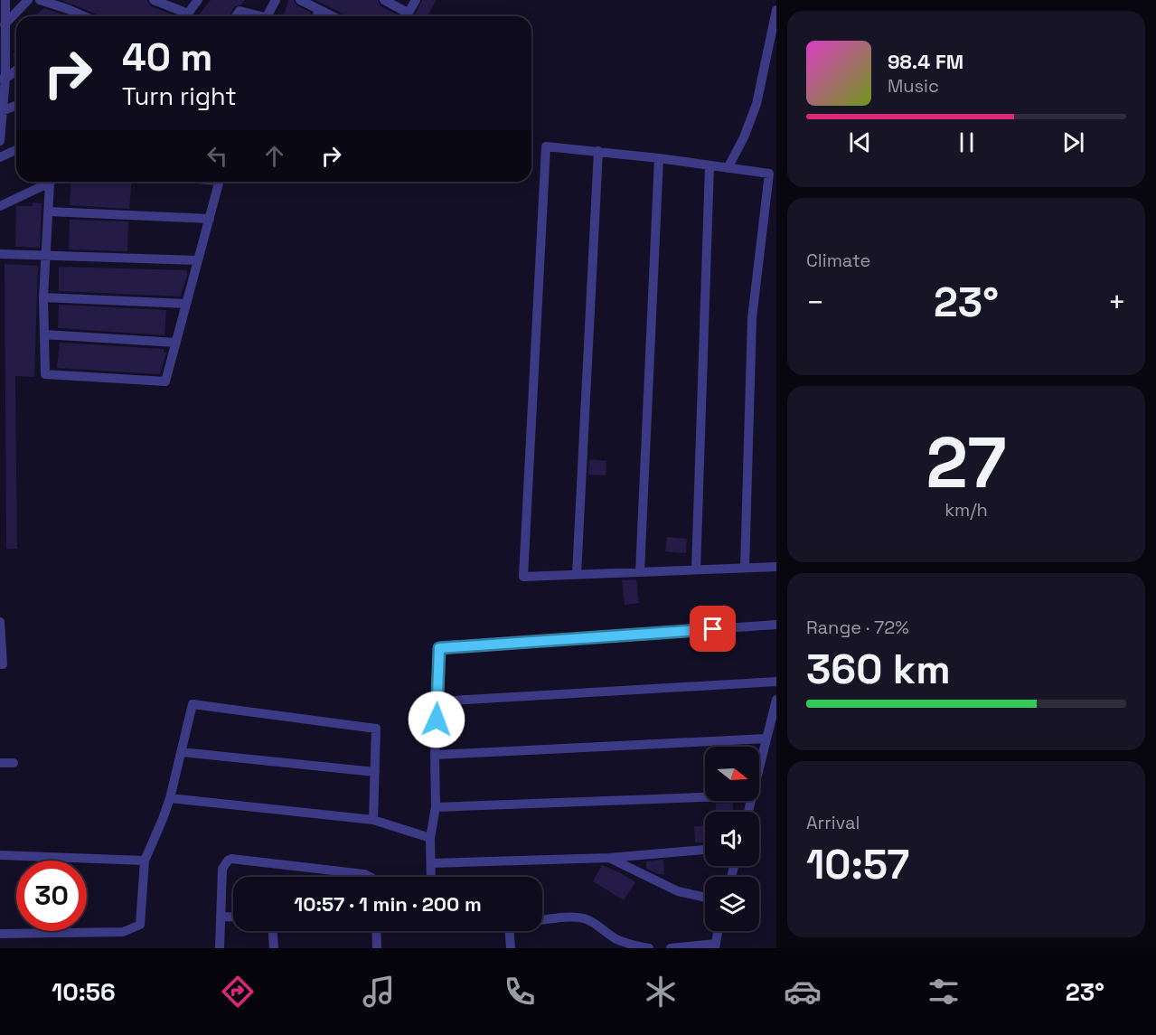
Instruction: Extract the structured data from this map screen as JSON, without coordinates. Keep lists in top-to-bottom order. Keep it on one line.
{"north":"right","page":{"turn":["40 m","Turn right"],"song":["98.4 FM","Music"],"tile":["Climate",["27","km/h"],["Range · 72%","360 km"],["Arrival","10:57"]],"heat":["−","23°","+"],"limit":"30","trip":"10:57 · 1 min · 200 m","tabs":["10:56","23°"]}}
